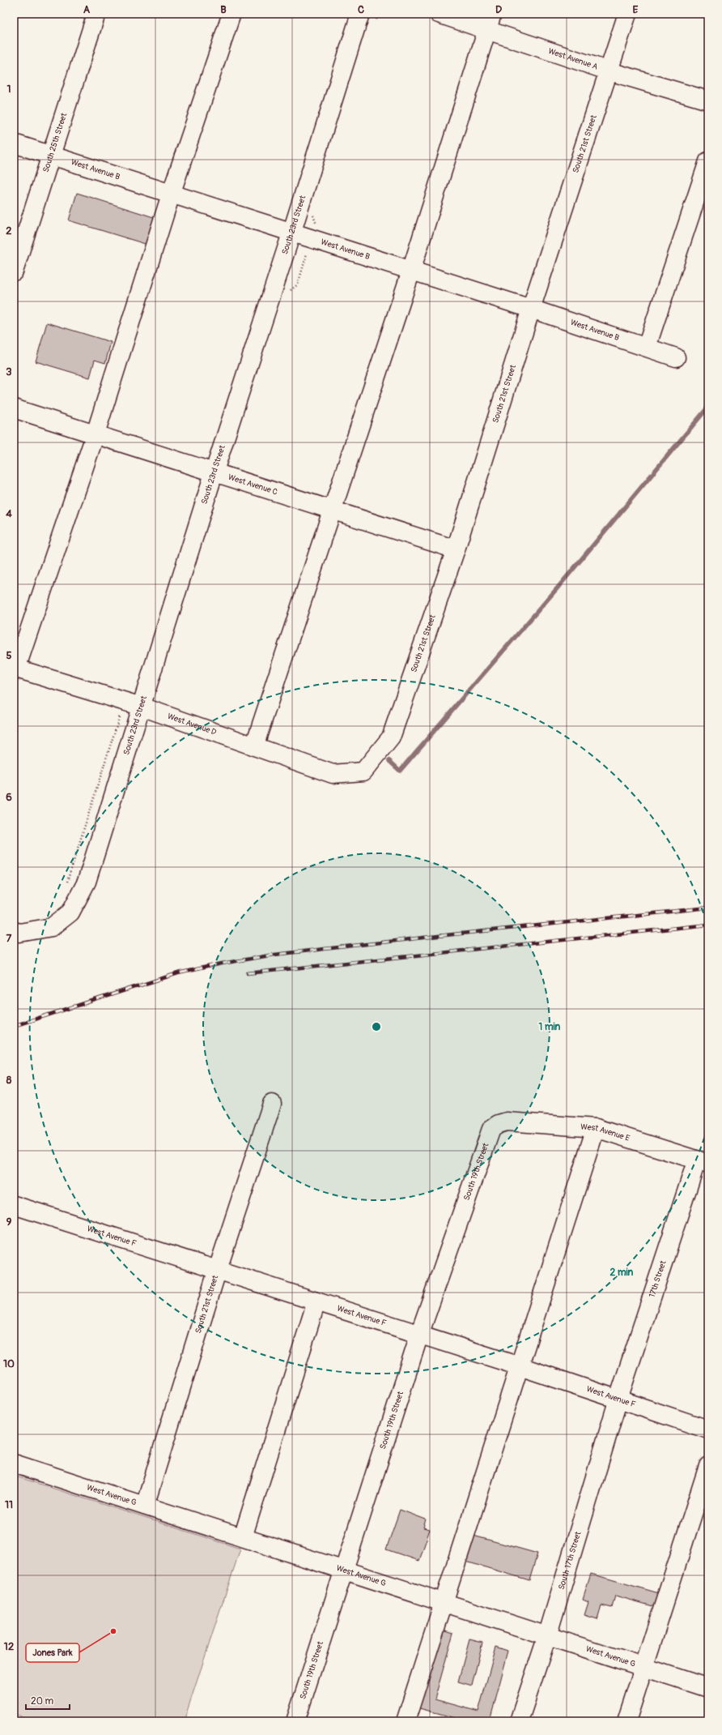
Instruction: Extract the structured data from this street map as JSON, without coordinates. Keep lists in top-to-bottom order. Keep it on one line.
{"streets":{"street":["West Avenue A","South 25th Street","South 21st Street","West Avenue B","South 23rd Street","West Avenue C","West Avenue D","West Avenue E","South 19th Street","West Avenue F","17th Street","West Avenue G","South 17th Street"]},"crossings":[["West Avenue A","South 21st Street"],["South 25th Street","West Avenue B"],["South 21st Street","West Avenue B"],["South 21st Street","West Avenue C"],["South 21st Street","West Avenue D"],["South 21st Street","West Avenue F"],["South 21st Street","West Avenue G"],["West Avenue B","South 23rd Street"],["South 23rd Street","West Avenue C"],["South 23rd Street","West Avenue D"],["West Avenue E","South 19th Street"],["West Avenue E","17th Street"],["South 19th Street","West Avenue F"],["South 19th Street","West Avenue G"],["West Avenue F","17th Street"],["West Avenue F","South 17th Street"],["17th Street","South 17th Street"],["West Avenue G","South 17th Street"]],"places":["Jones Park"],"scale_bar":"20 m","grid":{"columns":["A","B","C","D","E"],"rows":["1","2","3","4","5","6","7","8","9","10","11","12"]},"rings":["1 min","2 min"]}
